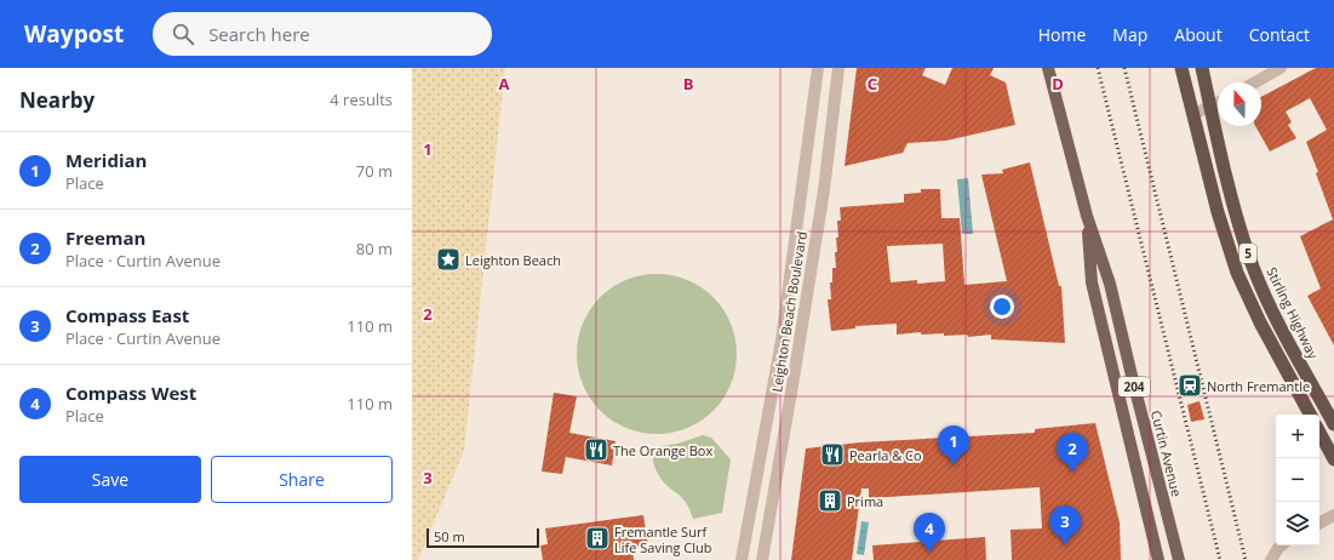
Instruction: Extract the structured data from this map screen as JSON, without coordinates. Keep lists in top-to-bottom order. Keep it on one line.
{"streets":{"highway":["5","Stirling Highway"],"main road":["204","Curtin Avenue"],"street":["Leighton Beach Boulevard"]},"places":{"place":["Leighton Beach"],"station":["North Fremantle"],"restaurant":["The Orange Box","Pearla & Co"],"building":["Prima","Fremantle Surf Life Saving Club"]},"scale_bar":"50 m","north":"top","page":{"header":"Waypost","search":"Search here","nav":["Home","Map","About","Contact"],"heading":["Nearby","4 results"],"list":[{"mark":"1","name":"Meridian","note":"Place","value":"70 m"},{"mark":"2","name":"Freeman","note":"Place · Curtin Avenue","value":"80 m"},{"mark":"3","name":"Compass East","note":"Place · Curtin Avenue","value":"110 m"},{"mark":"4","name":"Compass West","note":"Place","value":"110 m"}],"map_buttons":["+","−"],"pins":["1","2","3","4"],"buttons":["Save","Share"],"scale":"50 m"},"grid":{"columns":["A","B","C","D"],"rows":["1","2","3"]}}
